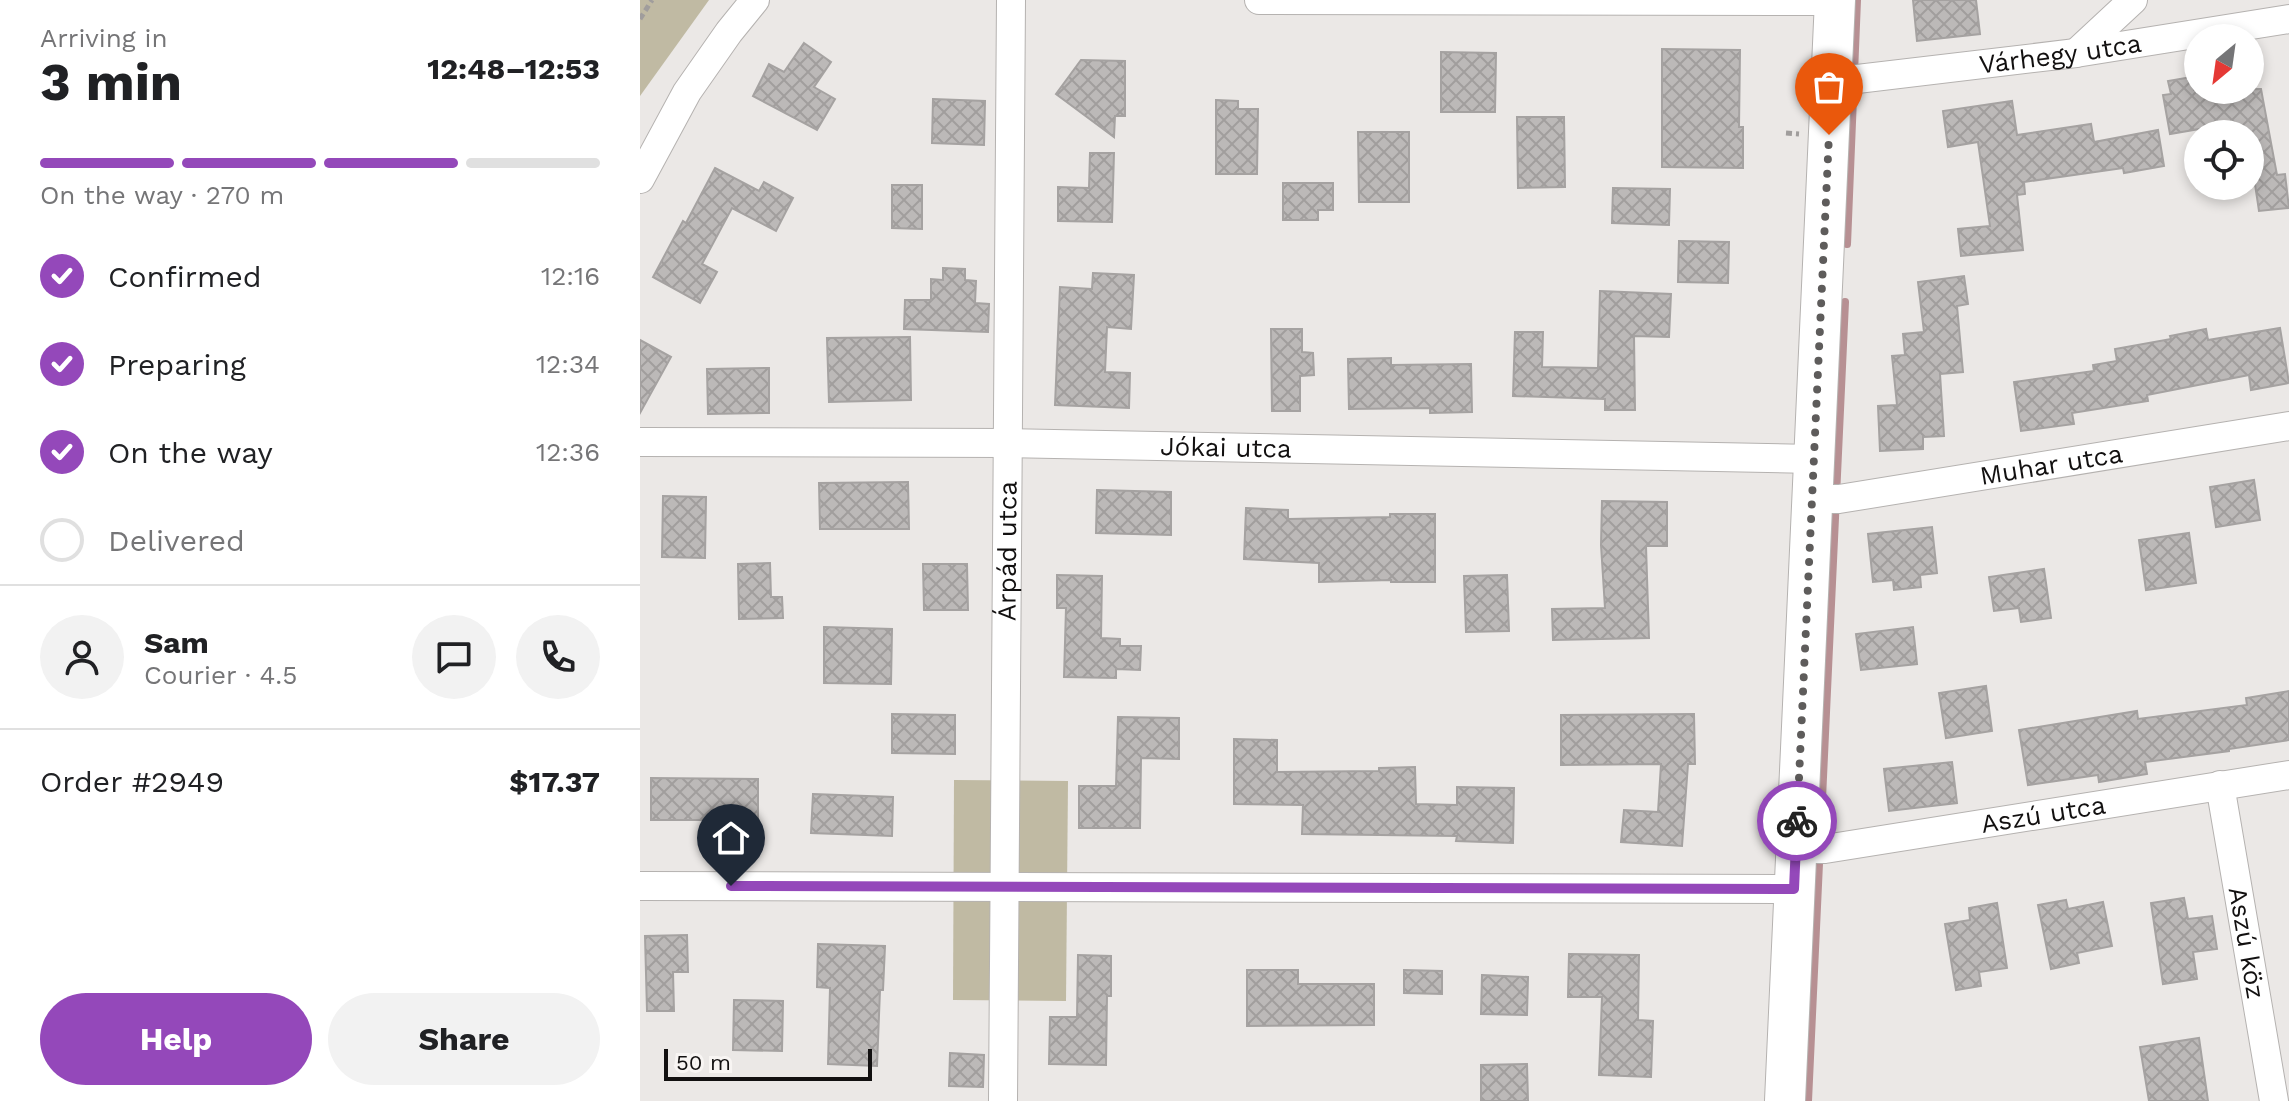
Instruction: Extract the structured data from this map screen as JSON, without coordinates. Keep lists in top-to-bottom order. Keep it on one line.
{"streets":{"street":["Várhegy utca","Jókai utca","Muhar utca","Árpád utca","Aszú utca","Aszú köz"]},"crossings":[["Jókai utca","Árpád utca"],["Aszú utca","Aszú köz"]],"scale_bar":"50 m","north":"bottom left","page":{"heading":["3 min","Arriving in","12:48–12:53"],"panel":["Sam","Courier · 4.5","Order #2949","$17.37"],"bar":"On the way · 270 m","list":[["Confirmed","12:16"],["Preparing","12:34"],["On the way","12:36"],"Delivered"],"buttons":["Help","Share"],"scale":"50 m"}}
